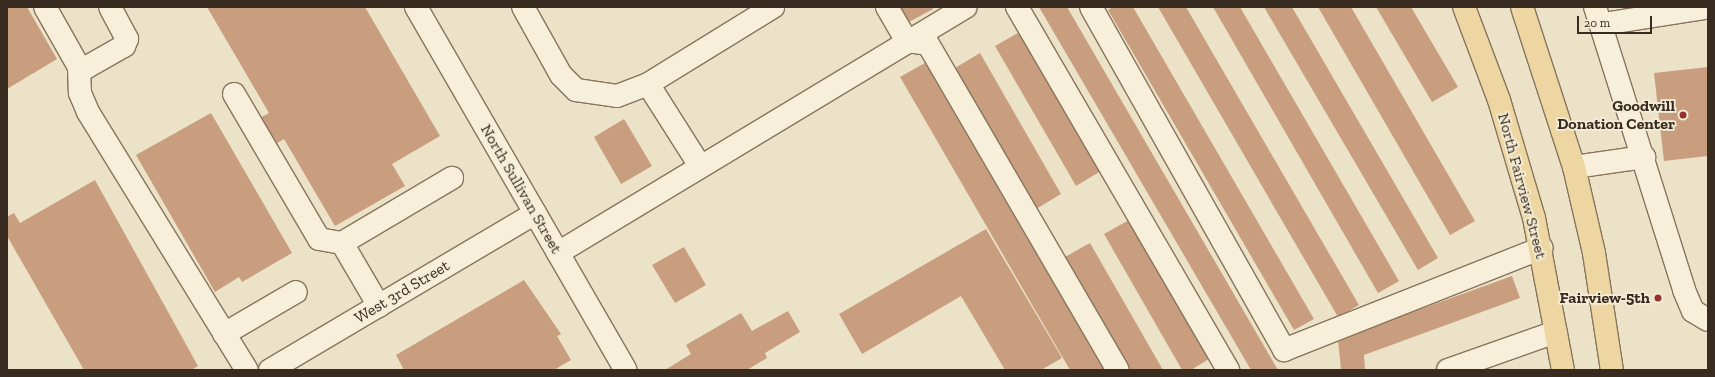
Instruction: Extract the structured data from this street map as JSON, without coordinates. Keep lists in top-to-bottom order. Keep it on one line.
{"streets":{"main road":["North Fairview Street"],"street":["North Sullivan Street","West 3rd Street"]},"crossings":[["North Sullivan Street","West 3rd Street"]],"places":["Goodwill Donation Center","Fairview-5th"],"scale_bar":"20 m"}
